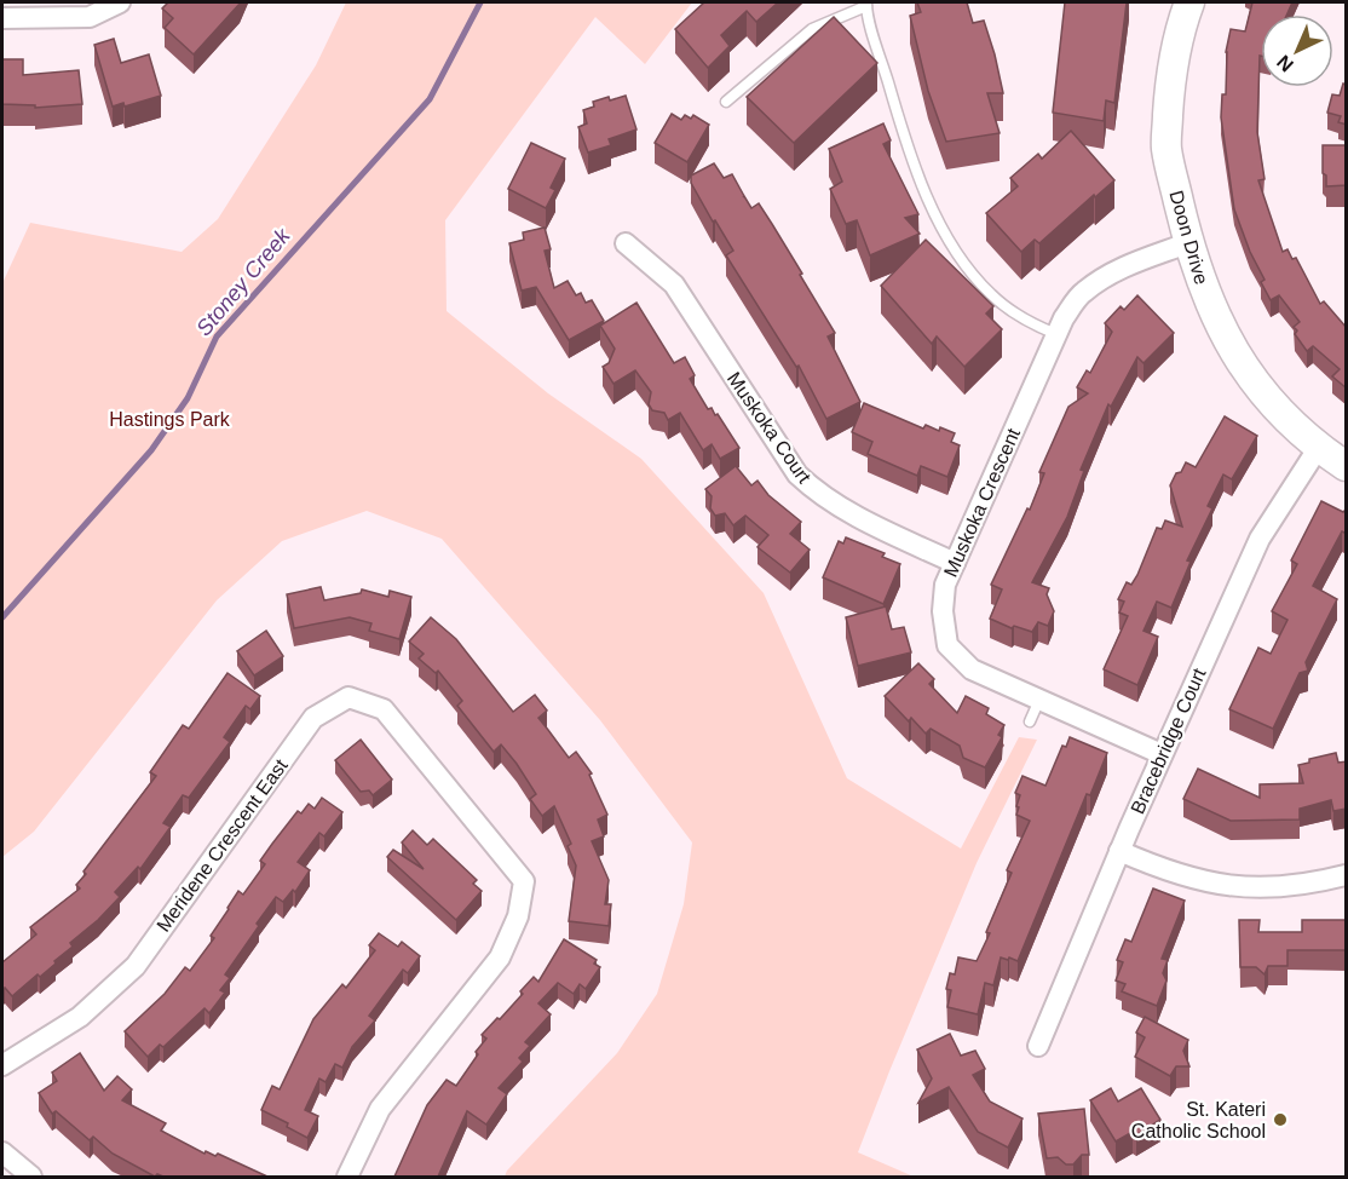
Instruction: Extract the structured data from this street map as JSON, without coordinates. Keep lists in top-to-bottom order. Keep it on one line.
{"streets":{"street":["Doon Drive","Muskoka Court","Muskoka Crescent","Bracebridge Court","Meridene Crescent East"]},"crossings":[["Doon Drive","Muskoka Crescent"],["Doon Drive","Bracebridge Court"],["Muskoka Court","Muskoka Crescent"],["Muskoka Crescent","Bracebridge Court"]],"water":["Stoney Creek"],"parks":["Hastings Park"],"places":["St. Kateri Catholic School"],"north":"bottom left"}
